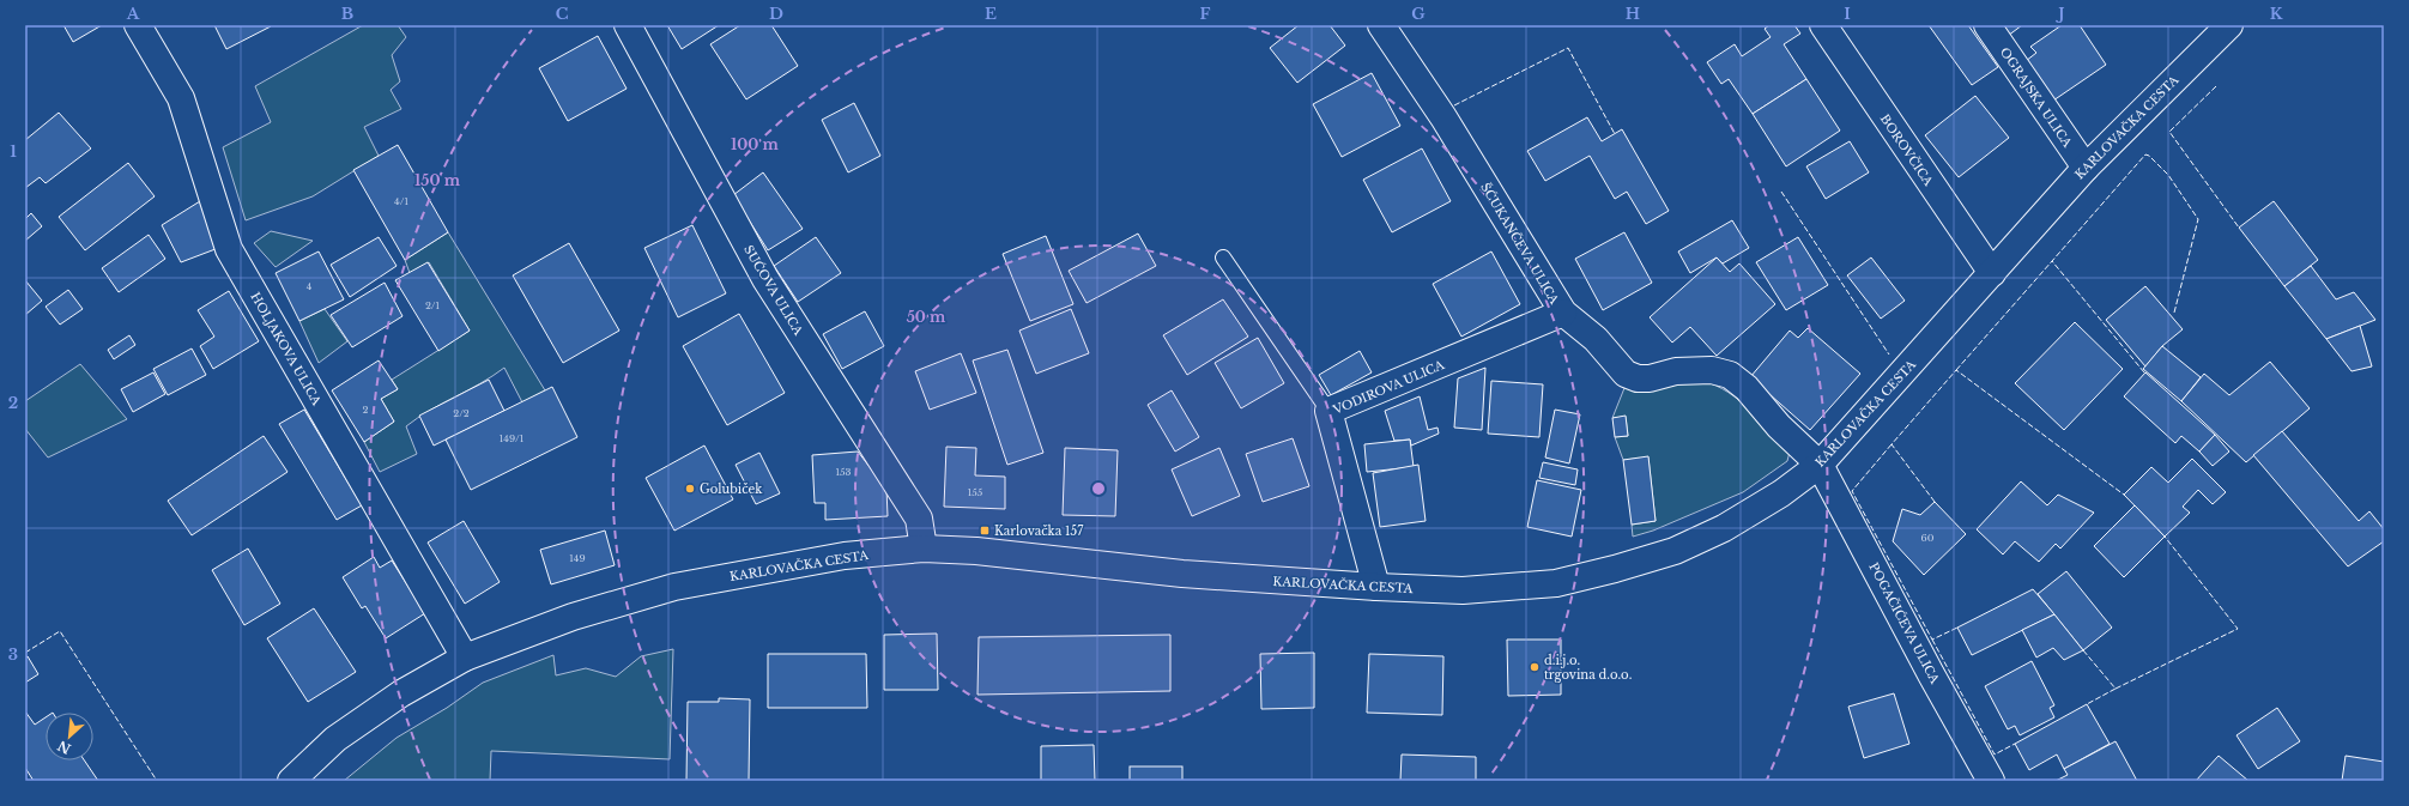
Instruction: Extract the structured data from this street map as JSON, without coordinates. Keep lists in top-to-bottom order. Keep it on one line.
{"streets":{"street":["OGRAJSKA ULICA","KARLOVAČKA CESTA","BOROVČICA","ŠĆUKANČEVA ULICA","SUĆOVA ULICA","HOLJAKOVA ULICA","VODIROVA ULICA","POGAČIĆEVA ULICA"]},"crossings":[["OGRAJSKA ULICA","KARLOVAČKA CESTA"],["KARLOVAČKA CESTA","BOROVČICA"],["KARLOVAČKA CESTA","ŠĆUKANČEVA ULICA"],["KARLOVAČKA CESTA","SUĆOVA ULICA"],["KARLOVAČKA CESTA","HOLJAKOVA ULICA"],["KARLOVAČKA CESTA","VODIROVA ULICA"],["KARLOVAČKA CESTA","POGAČIĆEVA ULICA"],["ŠĆUKANČEVA ULICA","VODIROVA ULICA"],["ŠĆUKANČEVA ULICA","POGAČIĆEVA ULICA"]],"places":{"other":["Golubiček","d.i.j.o. trgovina d.o.o."],"transit":["Karlovačka 157"]},"house_numbers":["4/1","4","2/1","2","2/2","149/1","153","155","60","149"],"north":"bottom left","grid":{"columns":["A","B","C","D","E","F","G","H","I","J","K"],"rows":["1","2","3"]},"rings":["100 m","150 m","50 m"]}
